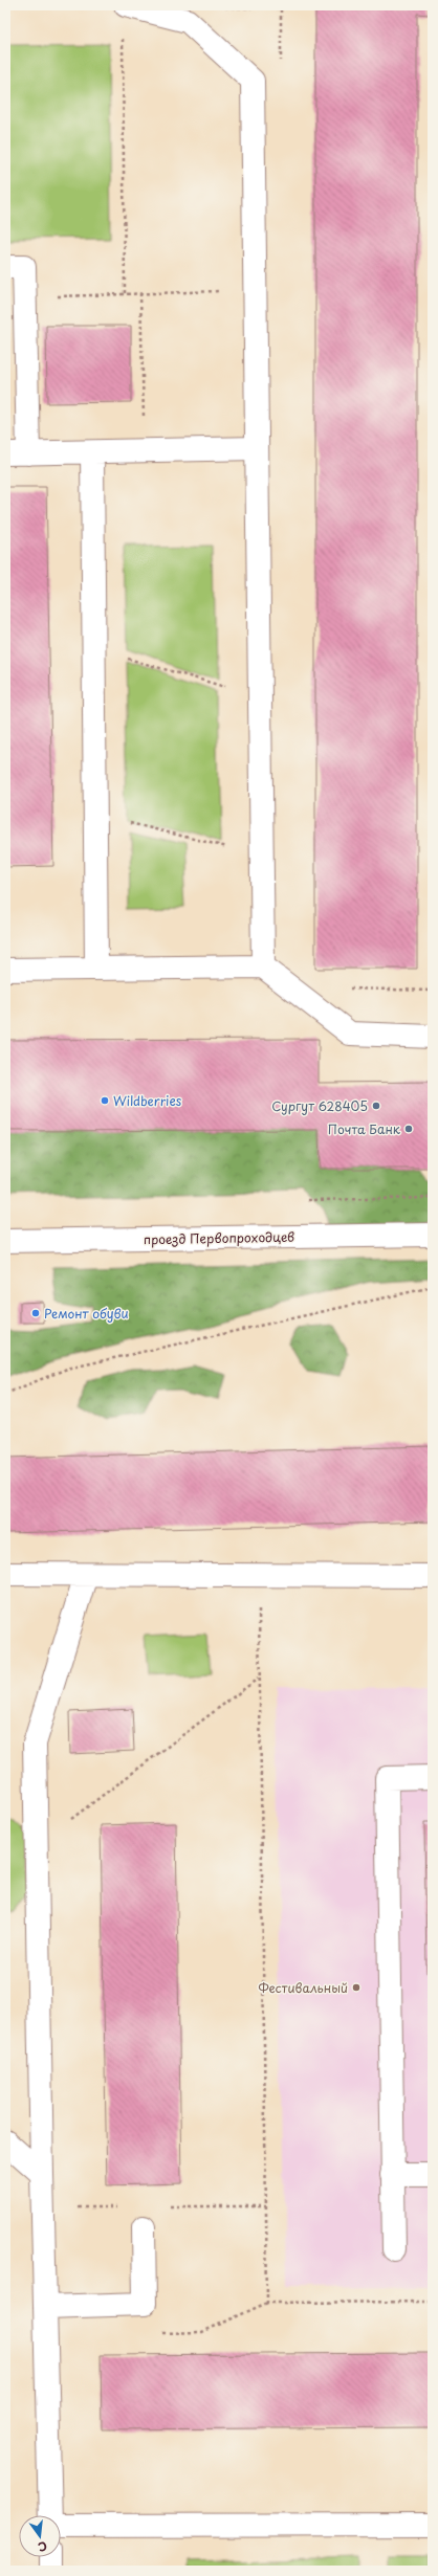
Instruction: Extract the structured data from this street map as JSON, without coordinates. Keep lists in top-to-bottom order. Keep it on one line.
{"streets":{"street":["проезд Первопроходцев"]},"places":["Wildberries","Сургут 628405","Почта Банк","Ремонт обуви","Фестивальный"],"north":"bottom"}
